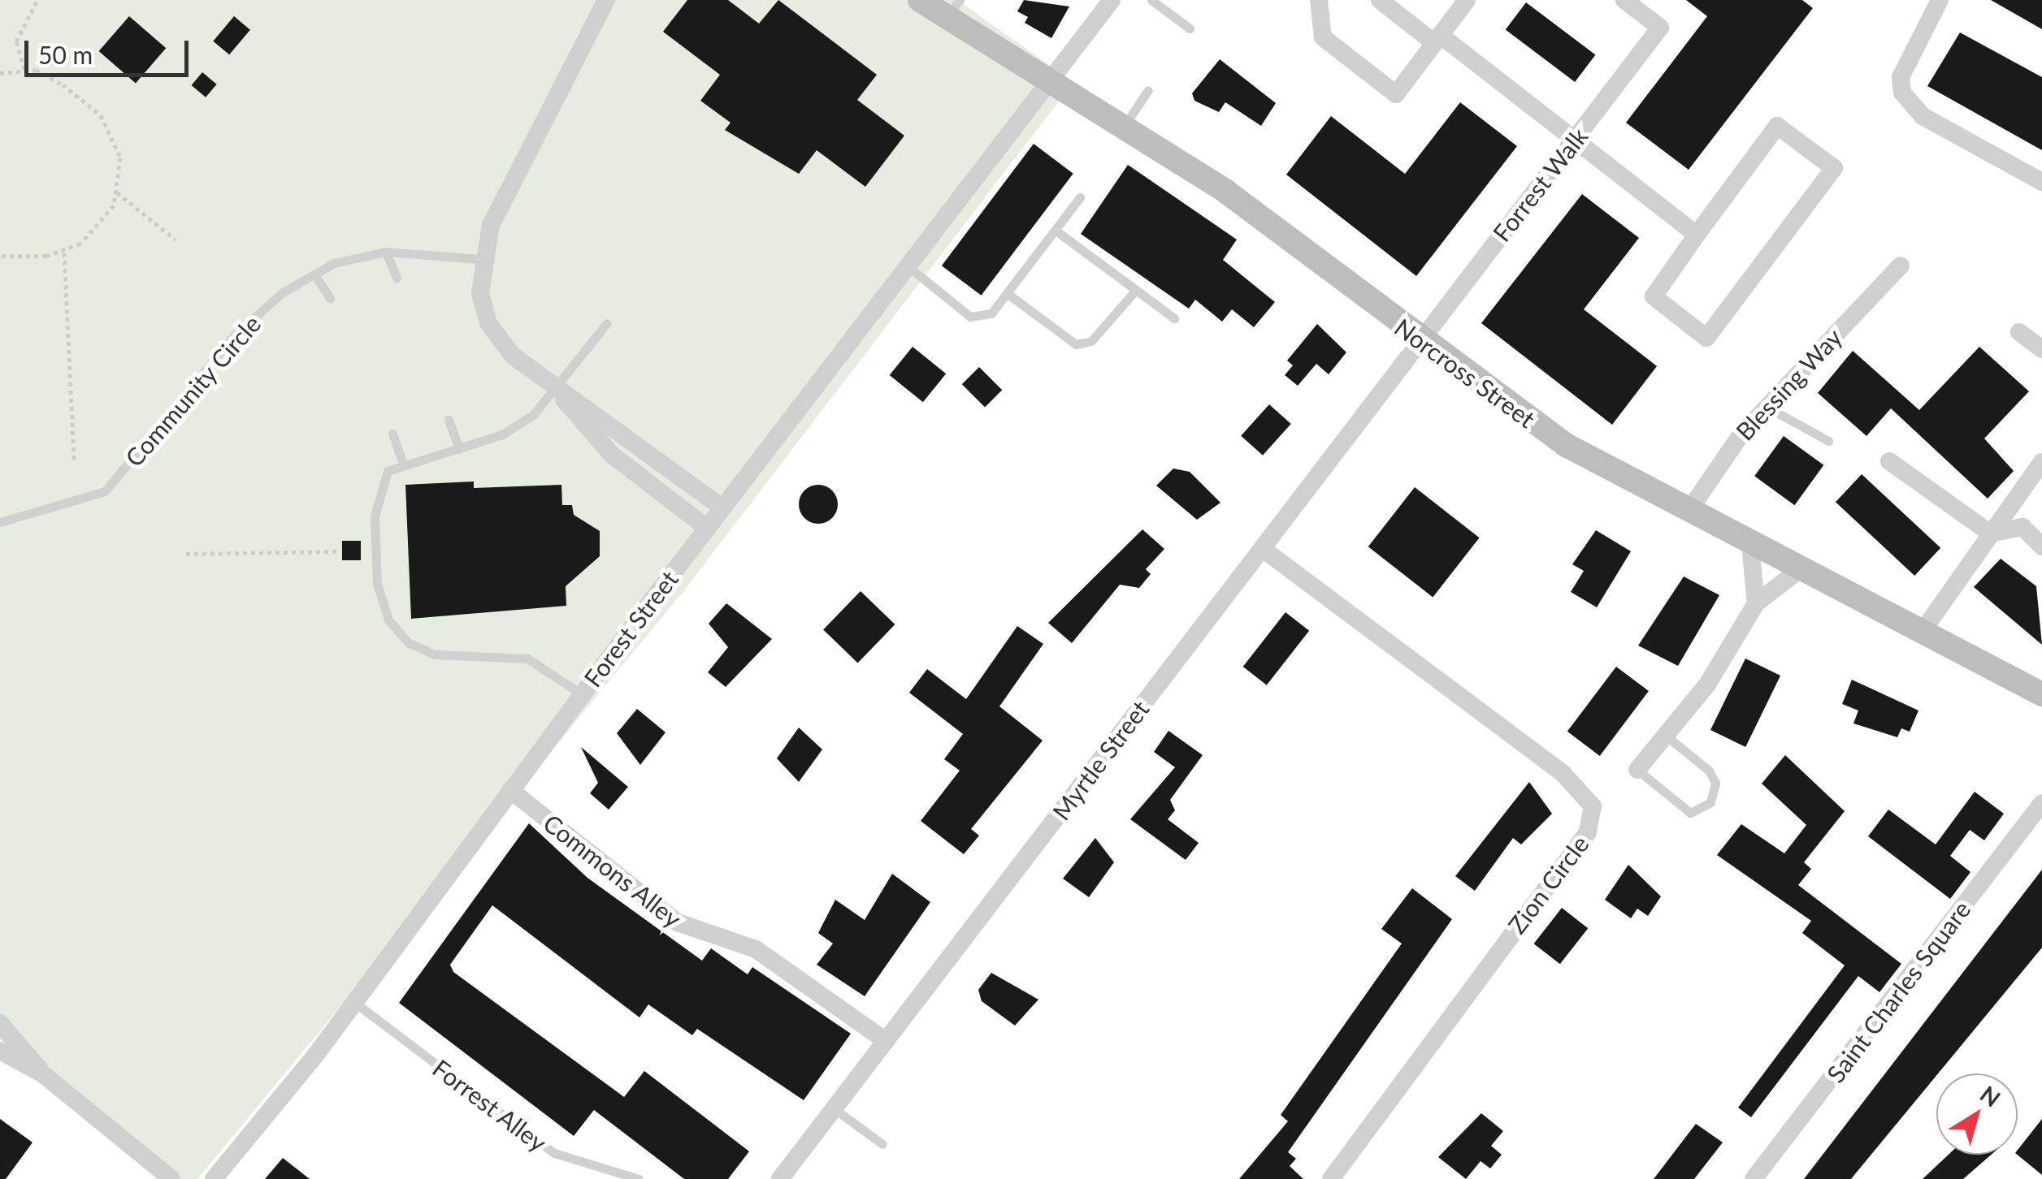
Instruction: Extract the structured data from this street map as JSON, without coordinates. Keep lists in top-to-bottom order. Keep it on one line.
{"streets":{"street":["Forrest Walk","Norcross Street","Blessing Way","Forest Street","Myrtle Street","Commons Alley","Zion Circle","Saint Charles Square"],"lane":["Community Circle","Forrest Alley"]},"crossings":[["Forrest Walk","Norcross Street"],["Forrest Walk","Myrtle Street"],["Norcross Street","Blessing Way"],["Norcross Street","Forest Street"],["Norcross Street","Myrtle Street"],["Forest Street","Commons Alley"],["Forest Street","Forrest Alley"],["Myrtle Street","Commons Alley"],["Myrtle Street","Zion Circle"]],"scale_bar":"50 m","north":"top right"}
